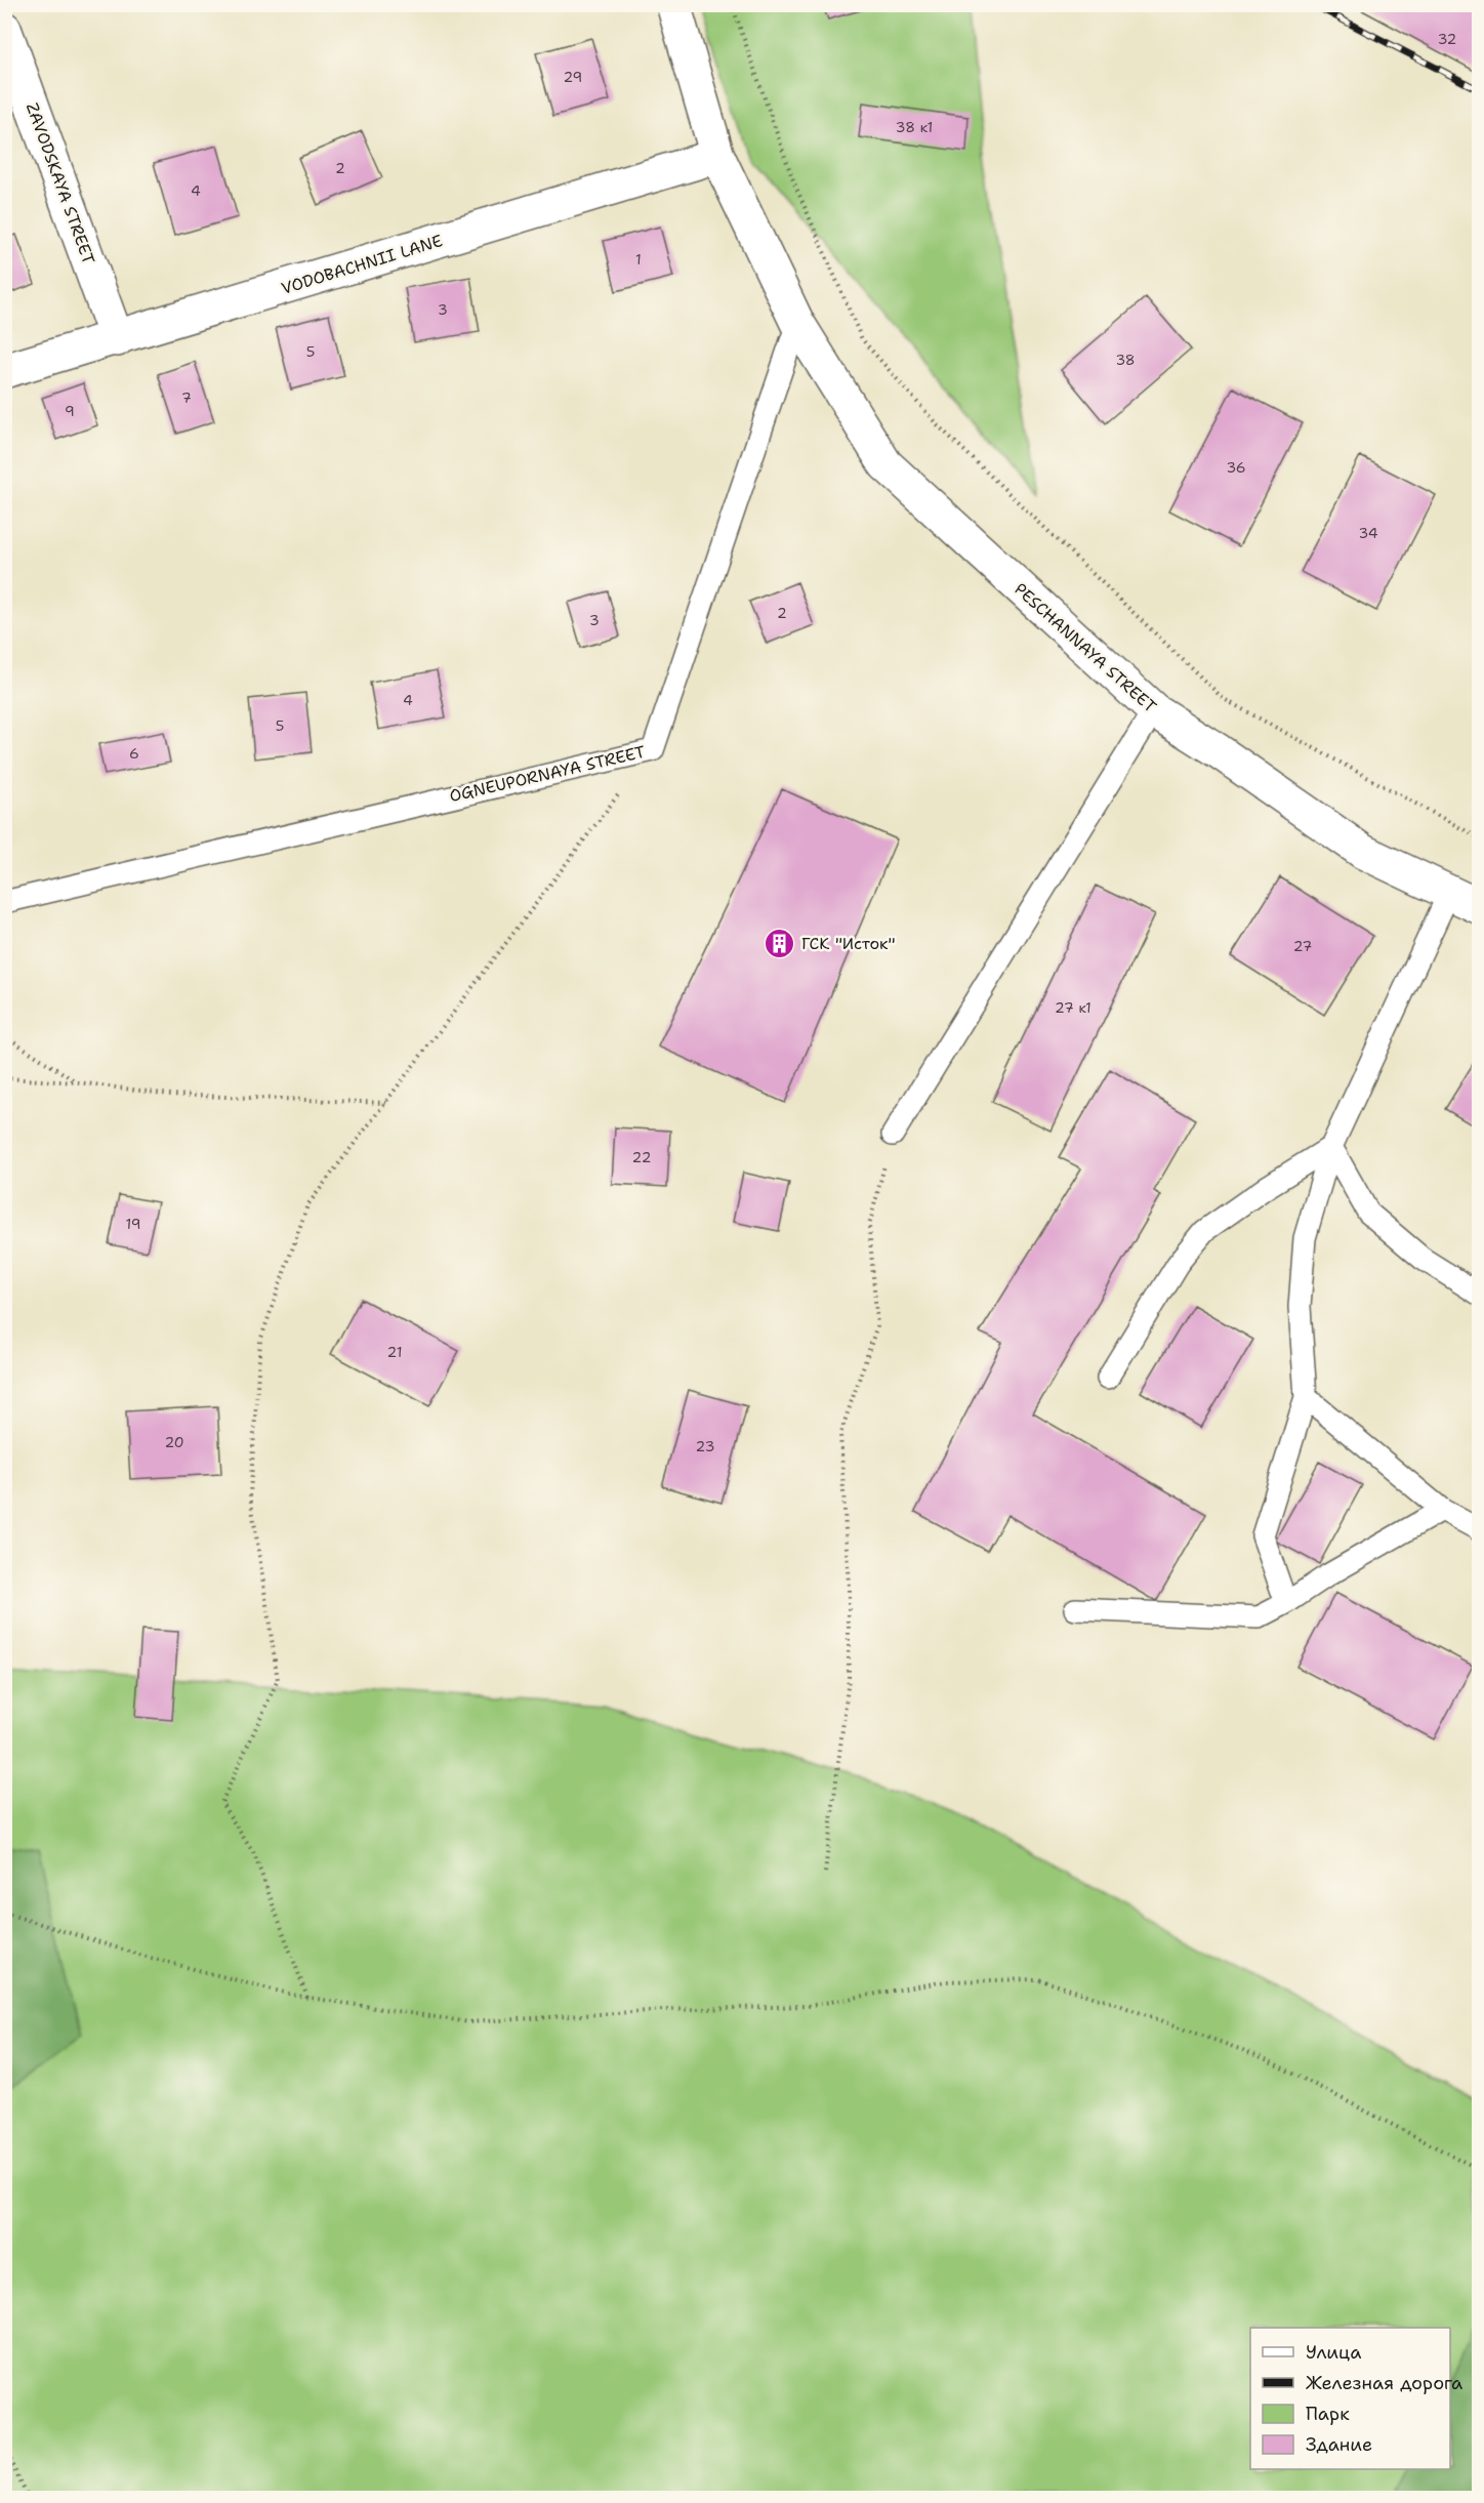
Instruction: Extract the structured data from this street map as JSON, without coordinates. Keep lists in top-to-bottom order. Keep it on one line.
{"streets":{"street":["ZAVODSKAYA STREET","VODOBACHNII LANE","PESCHANNAYA STREET"],"lane":["OGNEUPORNAYA STREET"]},"crossings":[["ZAVODSKAYA STREET","VODOBACHNII LANE"],["VODOBACHNII LANE","PESCHANNAYA STREET"],["PESCHANNAYA STREET","OGNEUPORNAYA STREET"]],"places":{"building":["ГСК \"Исток\""]},"house_numbers":["32","29","38 к1","2","4","1","3","5","38","7","9","36","34","2","3","4","5","6","27","27 к1","22","19","21","20","23"],"legend":["Улица","Железная дорога","Парк","Здание"]}
